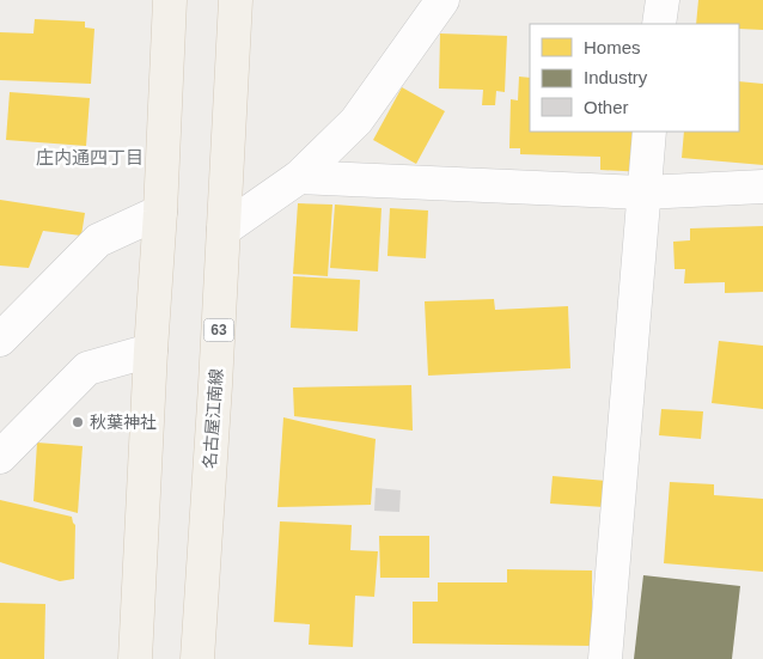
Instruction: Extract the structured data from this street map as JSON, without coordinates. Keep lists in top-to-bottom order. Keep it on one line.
{"streets":{"main road":["63","名古屋江南線"]},"districts":["庄内通四丁目"],"places":["秋葉神社"],"legend":["Homes","Industry","Other"]}
